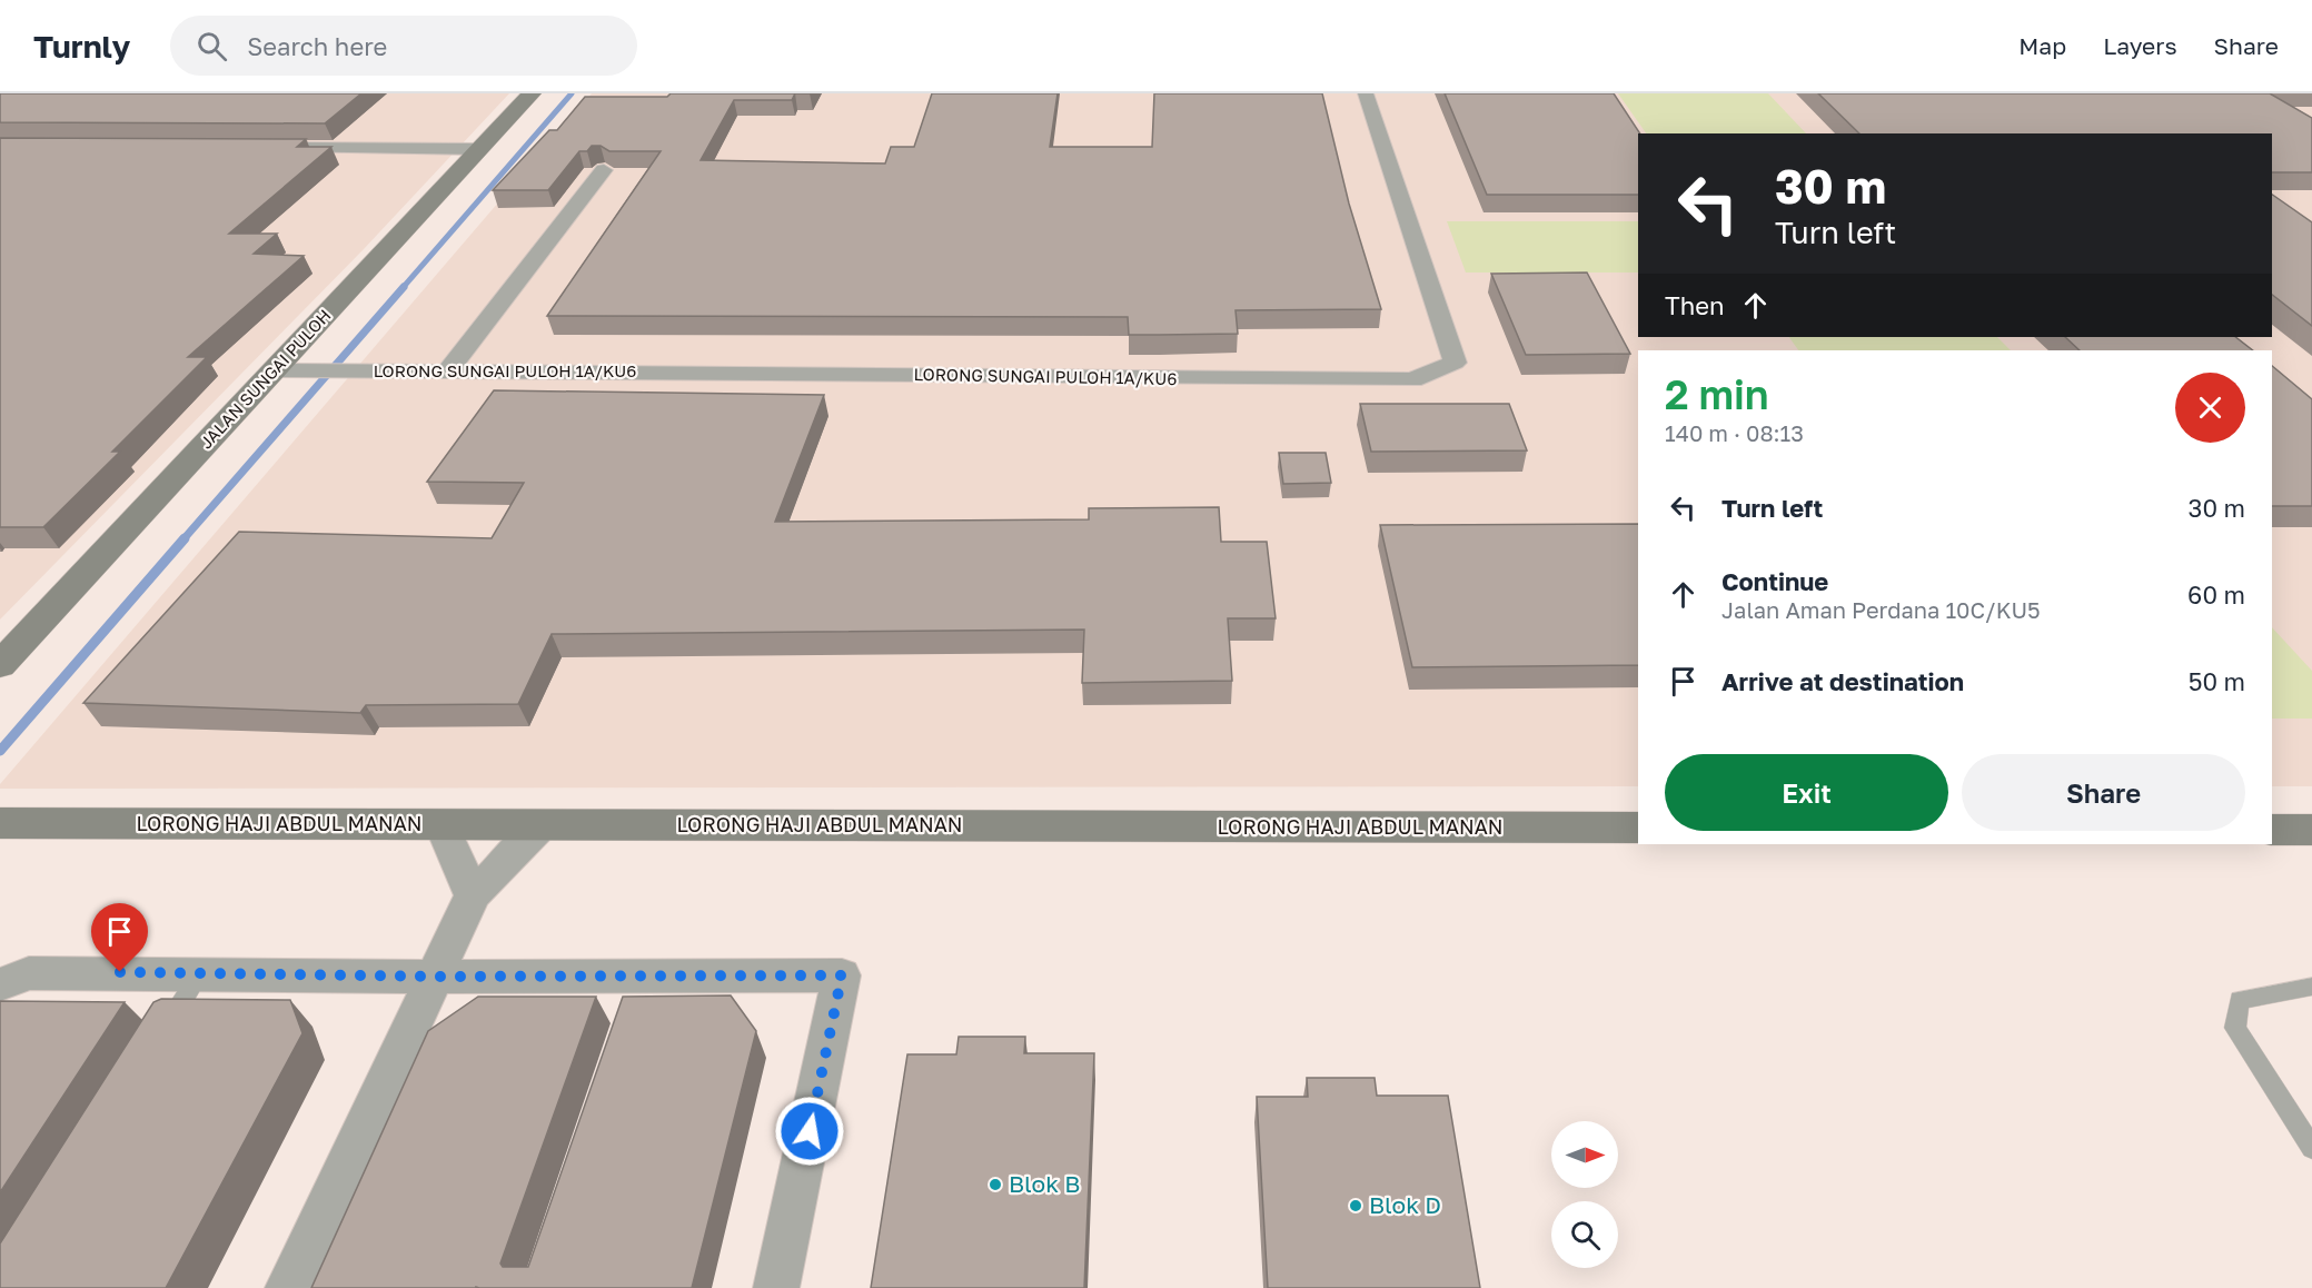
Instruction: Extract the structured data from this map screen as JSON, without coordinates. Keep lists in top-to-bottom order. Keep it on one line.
{"streets":{"street":["LORONG SUNGAI PULOH 1A/KU6","JALAN SUNGAI PULOH","LORONG HAJI ABDUL MANAN"]},"crossings":[["LORONG SUNGAI PULOH 1A/KU6","JALAN SUNGAI PULOH"]],"places":["Blok B","Blok D"],"north":"right","page":{"header":"Turnly","search":"Search here","nav":["Map","Layers","Share"],"turn":["30 m","Turn left"],"then":"Then","heading":["2 min","140 m · 08:13"],"list":[{"name":"Turn left","value":"30 m"},{"name":"Continue","note":"Jalan Aman Perdana 10C/KU5","value":"60 m"},{"name":"Arrive at destination","value":"50 m"}],"buttons":["Exit","Share"]}}
